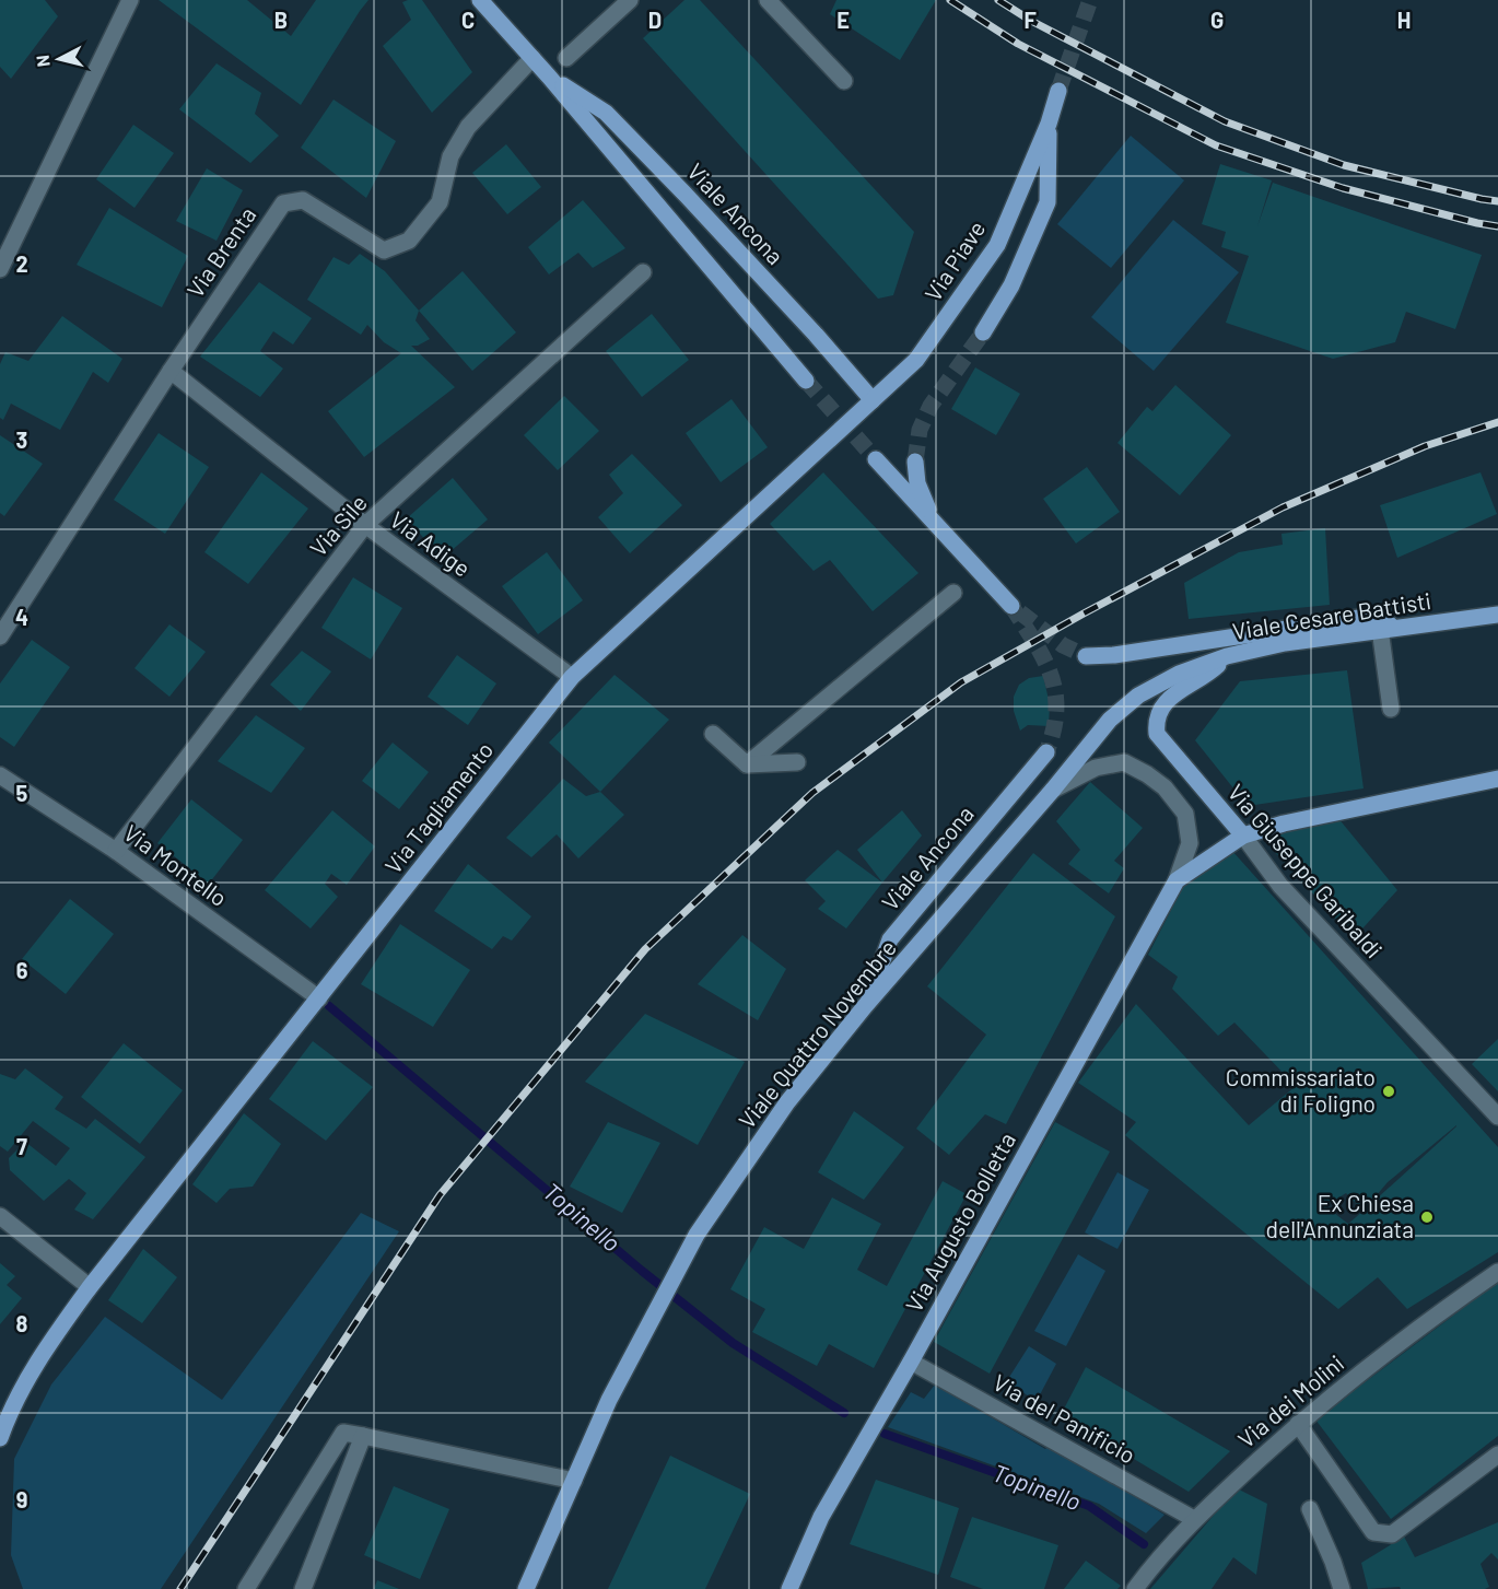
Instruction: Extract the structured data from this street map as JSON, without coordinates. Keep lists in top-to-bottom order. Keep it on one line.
{"streets":{"main road":["Viale Ancona","Via Piave","Viale Cesare Battisti","Via Tagliamento","Via Giuseppe Garibaldi","Viale Quattro Novembre","Via Augusto Bolletta"],"street":["Via Brenta","Via Sile","Via Adige","Via Montello","Via dei Molini","Via del Panificio"]},"crossings":[["Viale Ancona","Via Brenta"],["Viale Ancona","Via Piave"],["Viale Ancona","Via Tagliamento"],["Viale Ancona","Viale Quattro Novembre"],["Via Brenta","Via Adige"],["Via Piave","Via Tagliamento"],["Via Sile","Via Adige"],["Via Sile","Via Montello"],["Via Adige","Via Tagliamento"],["Viale Cesare Battisti","Via Giuseppe Garibaldi"],["Viale Cesare Battisti","Viale Quattro Novembre"],["Via Tagliamento","Via Montello"],["Via Giuseppe Garibaldi","Via Augusto Bolletta"],["Viale Quattro Novembre","Via Augusto Bolletta"],["Via Augusto Bolletta","Via del Panificio"],["Via dei Molini","Via del Panificio"]],"water":["Topinello"],"places":["Commissariato di Foligno","Ex Chiesa dell'Annunziata"],"north":"left","grid":{"columns":["B","C","D","E","F","G","H"],"rows":["2","3","4","5","6","7","8","9"]}}
